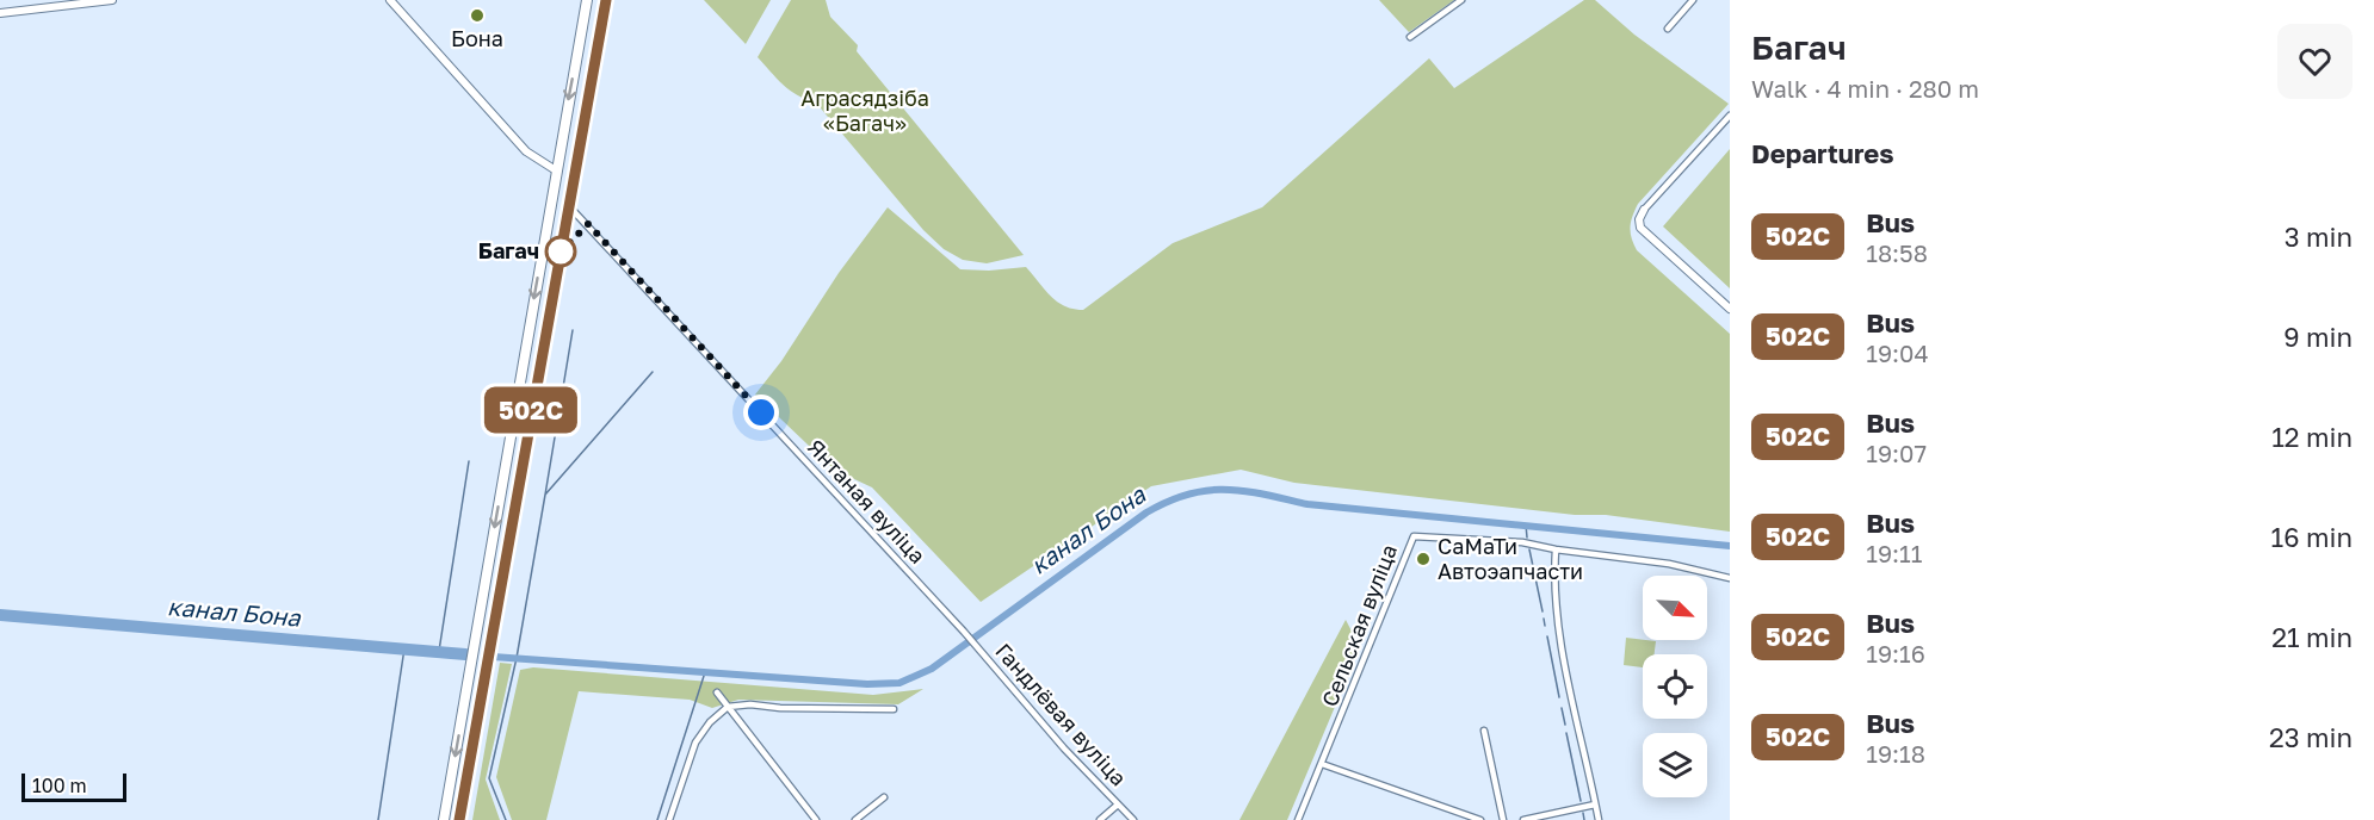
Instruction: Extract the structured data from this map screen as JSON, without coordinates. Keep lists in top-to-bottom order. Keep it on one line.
{"streets":{"street":["Янтаная вуліца","Сельская вуліца","Гандлёвая вуліца"]},"crossings":[["Янтаная вуліца","Гандлёвая вуліца"]],"water":["канал Бона"],"parks":["Аграсядзіба «Багач»"],"places":["Бона","Багач","СаМаТи Автоэапчасти"],"lines":["bus line 502С"],"scale_bar":"100 m","north":"bottom right","page":{"on_map":"502С","heading":[["Багач","Walk · 4 min · 280 m"],"Departures"],"list":[{"mark":"502С","name":"Bus","note":"18:58","value":"3 min"},{"mark":"502С","name":"Bus","note":"19:04","value":"9 min"},{"mark":"502С","name":"Bus","note":"19:07","value":"12 min"},{"mark":"502С","name":"Bus","note":"19:11","value":"16 min"},{"mark":"502С","name":"Bus","note":"19:16","value":"21 min"},{"mark":"502С","name":"Bus","note":"19:18","value":"23 min"}],"scale":"100 m"}}
